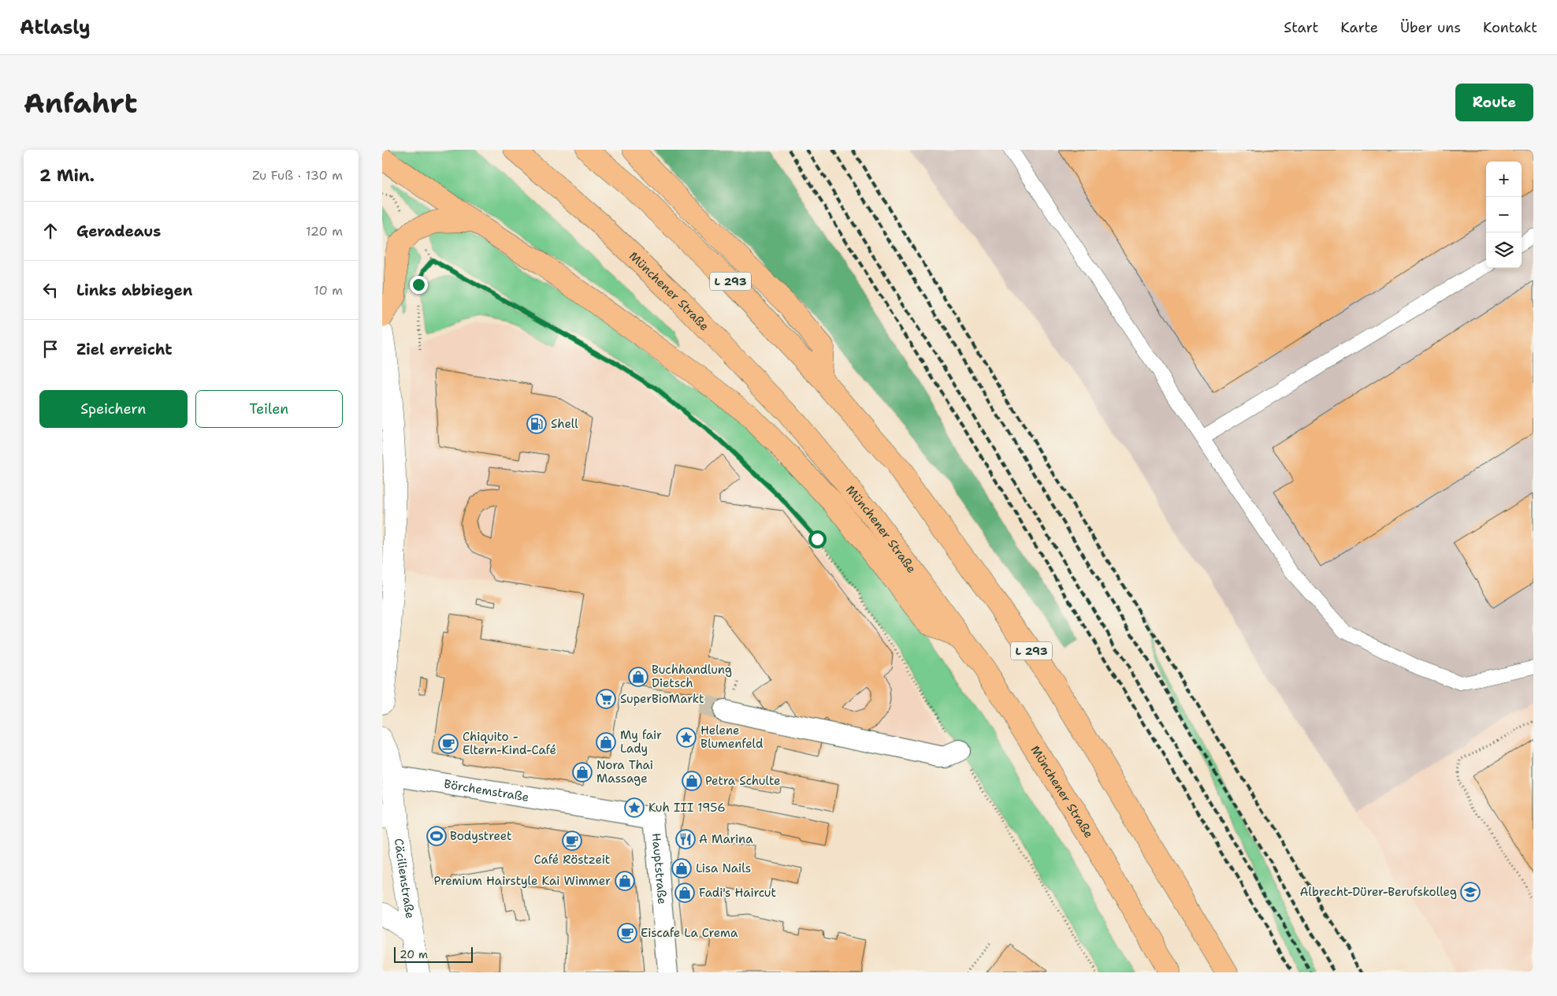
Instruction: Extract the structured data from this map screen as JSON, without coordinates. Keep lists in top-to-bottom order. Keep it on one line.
{"streets":{"highway":["L 293","Münchener Straße"],"street":["Börchemstraße","Hauptstraße","Cäcilienstraße"]},"crossings":[["Börchemstraße","Hauptstraße"],["Börchemstraße","Cäcilienstraße"]],"places":{"fuel station":["Shell"],"shop":["Buchhandlung Dietsch","My fair Lady","Nora Thai Massage","Petra Schulte","Lisa Nails","Premium Hairstyle Kai Wimmer","Fadi's Haircut"],"supermarket":["SuperBioMarkt"],"place":["Helene Blumenfeld","Kuh III 1956"],"cafe":["Chiquito - Eltern-Kind-Café","Café Röstzeit","Eiscafe La Crema"],"sports":["Bodystreet"],"restaurant":["A Marina"],"school or university":["Albrecht-Dürer-Berufskolleg"]},"scale_bar":"20 m","page":{"header":"Atlasly","nav":["Start","Karte","Über uns","Kontakt"],"buttons":["Route",["Speichern","Teilen"]],"title":"Anfahrt","heading":["2 Min.","Zu Fuß · 130 m"],"map_buttons":["+","−"],"list":[["Geradeaus","120 m"],["Links abbiegen","10 m"],"Ziel erreicht"],"scale":"20 m"}}
